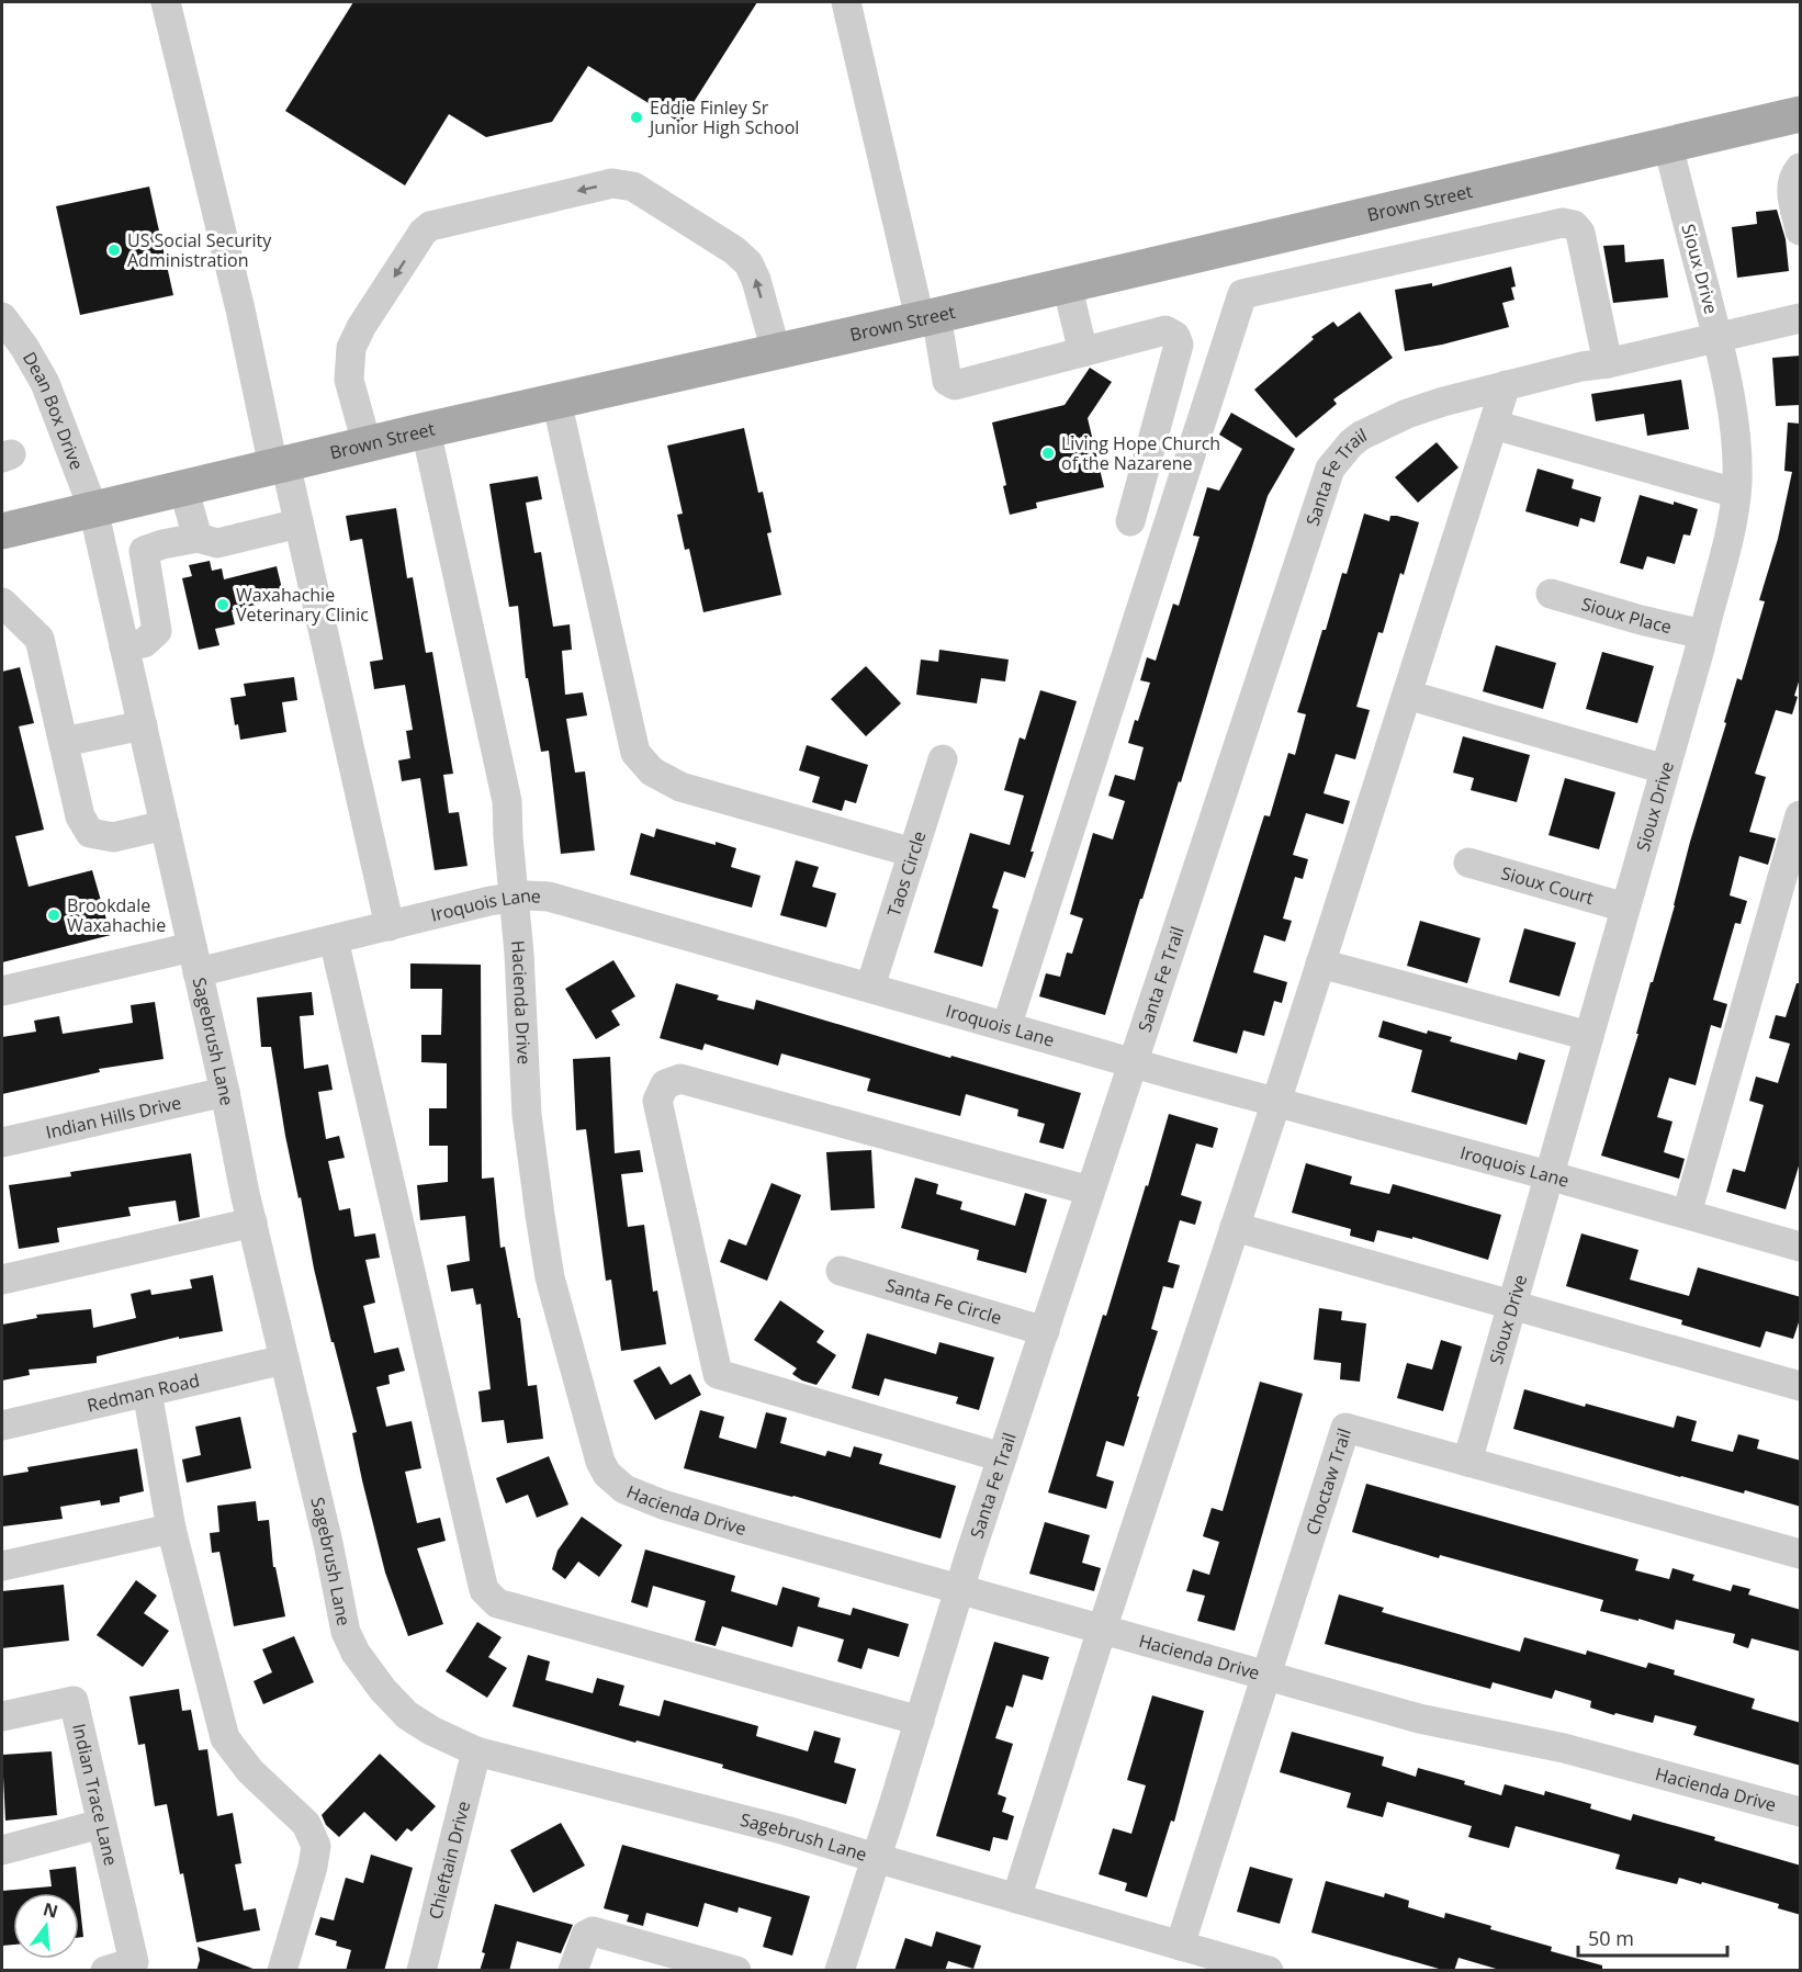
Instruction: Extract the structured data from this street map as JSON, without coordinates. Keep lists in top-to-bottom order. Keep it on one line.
{"streets":{"main road":["Brown Street"],"street":["Sioux Drive","Dean Box Drive","Santa Fe Trail","Sioux Place","Taos Circle","Sioux Court","Iroquois Lane","Hacienda Drive","Sagebrush Lane","Indian Hills Drive","Santa Fe Circle","Redman Road","Choctaw Trail","Indian Trace Lane","Chieftain Drive"]},"crossings":[["Brown Street","Sioux Drive"],["Brown Street","Dean Box Drive"],["Brown Street","Hacienda Drive"],["Brown Street","Sagebrush Lane"],["Sioux Drive","Santa Fe Trail"],["Sioux Drive","Sioux Place"],["Sioux Drive","Sioux Court"],["Sioux Drive","Iroquois Lane"],["Sioux Drive","Choctaw Trail"],["Dean Box Drive","Sagebrush Lane"],["Santa Fe Trail","Iroquois Lane"],["Santa Fe Trail","Hacienda Drive"],["Santa Fe Trail","Sagebrush Lane"],["Santa Fe Trail","Santa Fe Circle"],["Taos Circle","Iroquois Lane"],["Iroquois Lane","Hacienda Drive"],["Iroquois Lane","Sagebrush Lane"],["Hacienda Drive","Choctaw Trail"],["Sagebrush Lane","Indian Hills Drive"],["Sagebrush Lane","Redman Road"],["Sagebrush Lane","Choctaw Trail"],["Sagebrush Lane","Chieftain Drive"]],"places":["Eddie Finley Sr Junior High School","US Social Security Administration","Living Hope Church of the Nazarene","Waxahachie Veterinary Clinic","Brookdale Waxahachie"],"scale_bar":"50 m","north":"top"}
